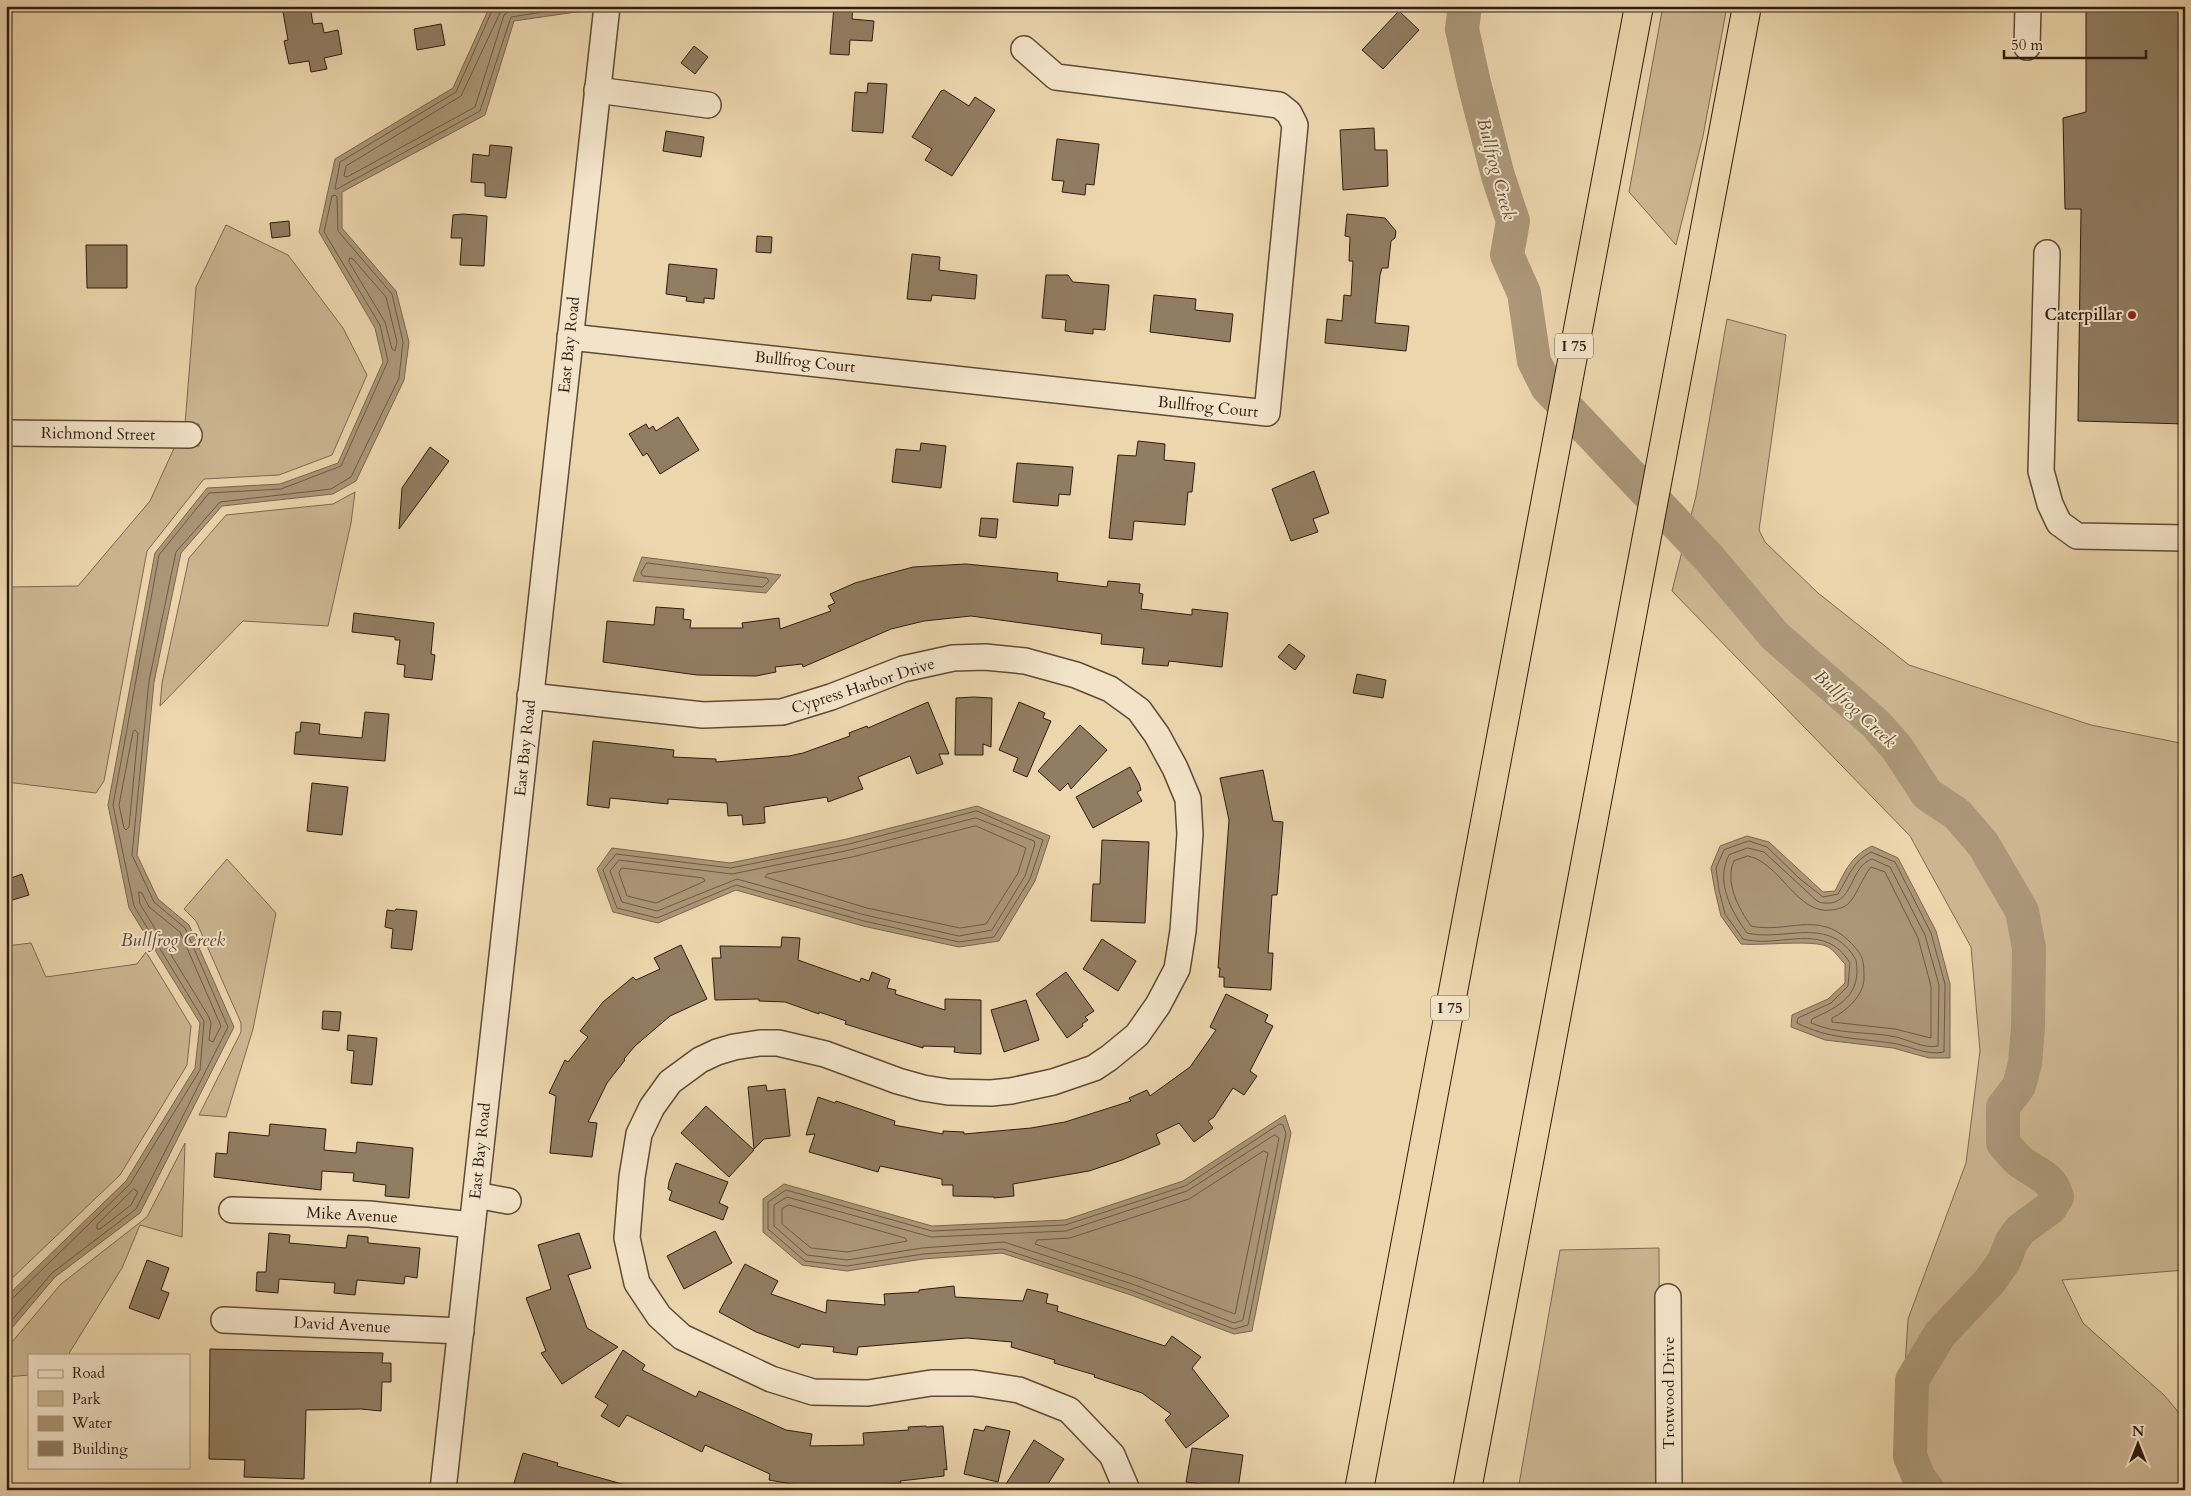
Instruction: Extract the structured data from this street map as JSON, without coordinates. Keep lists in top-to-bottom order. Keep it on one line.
{"streets":{"highway":["I 75"],"street":["East Bay Road","Bullfrog Court","Richmond Street","Cypress Harbor Drive","Mike Avenue","David Avenue","Trotwood Drive"]},"crossings":[["East Bay Road","Bullfrog Court"],["East Bay Road","Cypress Harbor Drive"],["East Bay Road","Mike Avenue"],["East Bay Road","David Avenue"]],"water":["Bullfrog Creek"],"places":["Caterpillar"],"legend":["Road","Park","Water","Building"],"scale_bar":"50 m","north":"top"}
